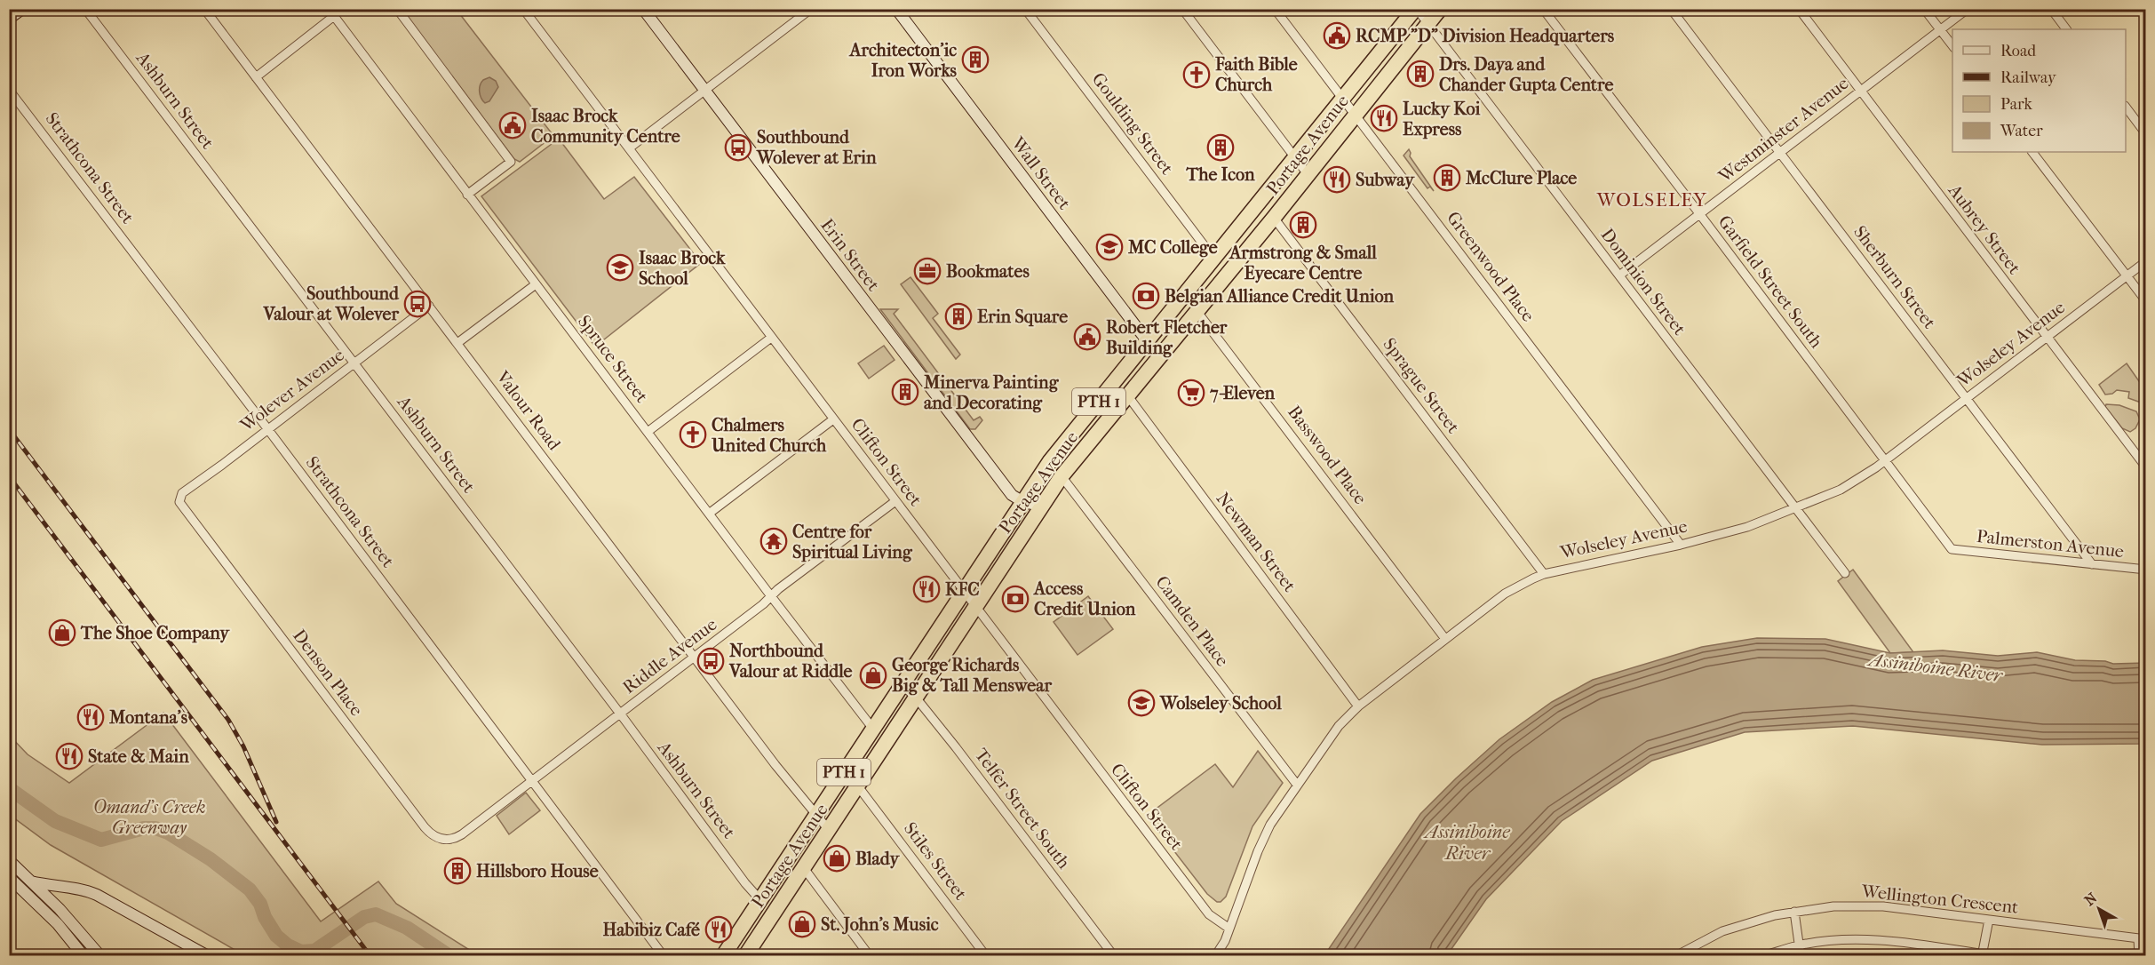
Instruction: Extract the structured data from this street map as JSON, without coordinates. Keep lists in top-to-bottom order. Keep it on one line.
{"streets":{"highway":["Portage Avenue","PTH 1"],"main road":["Wall Street","Erin Street"],"street":["Ashburn Street","Goulding Street","Westminster Avenue","Strathcona Street","Aubrey Street","Greenwood Place","Sherburn Street","Dominion Street","Garfield Street South","Wolseley Avenue","Spruce Street","Sprague Street","Wolever Avenue","Valour Road","Basswood Place","Clifton Street","Newman Street","Palmerston Avenue","Camden Place","Riddle Avenue","Denson Place","Telfer Street South","Stiles Street","Wellington Crescent"]},"crossings":[["Ashburn Street","Portage Avenue"],["Ashburn Street","Wolever Avenue"],["Ashburn Street","Riddle Avenue"],["Goulding Street","Portage Avenue"],["Westminster Avenue","Aubrey Street"],["Westminster Avenue","Sherburn Street"],["Westminster Avenue","Dominion Street"],["Westminster Avenue","Garfield Street South"],["Portage Avenue","Wall Street"],["Portage Avenue","Erin Street"],["Portage Avenue","Greenwood Place"],["Portage Avenue","Dominion Street"],["Portage Avenue","Spruce Street"],["Portage Avenue","Sprague Street"],["Portage Avenue","Valour Road"],["Portage Avenue","Basswood Place"],["Portage Avenue","Clifton Street"],["Portage Avenue","Newman Street"],["Portage Avenue","Camden Place"],["Portage Avenue","Telfer Street South"],["Portage Avenue","Stiles Street"],["Strathcona Street","Wolever Avenue"],["Strathcona Street","Riddle Avenue"],["Aubrey Street","Wolseley Avenue"],["Greenwood Place","Wolseley Avenue"],["Sherburn Street","Wolseley Avenue"],["Sherburn Street","Palmerston Avenue"],["Dominion Street","Wolseley Avenue"],["Garfield Street South","Wolseley Avenue"],["Garfield Street South","Palmerston Avenue"],["Wolseley Avenue","Sprague Street"],["Wolseley Avenue","Basswood Place"],["Wolseley Avenue","Clifton Street"],["Wolseley Avenue","Newman Street"],["Wolseley Avenue","Camden Place"],["Spruce Street","Riddle Avenue"],["Wolever Avenue","Valour Road"],["Wolever Avenue","Denson Place"],["Valour Road","Riddle Avenue"],["Clifton Street","Riddle Avenue"],["Riddle Avenue","Denson Place"]],"districts":["WOLSELEY"],"water":["Assiniboine River"],"parks":["Omand's Creek Greenway"],"places":{"public building":["RCMP \"D\" Division Headquarters","Isaac Brock Community Centre","Robert Fletcher Building"],"building":["Architecton'ic Iron Works","Drs. Daya and Chander Gupta Centre","The Icon","McClure Place","Armstrong & Small Eyecare Centre","Erin Square","Minerva Painting and Decorating","Hillsboro House"],"church":["Faith Bible Church","Chalmers United Church"],"restaurant":["Lucky Koi Express","Subway","KFC","Montana's","State & Main","Habibiz Café"],"bus stop":["Southbound Wolever at Erin","Southbound Valour at Wolever","Northbound Valour at Riddle"],"school or university":["MC College","Isaac Brock School","Wolseley School"],"office":["Bookmates"],"bank":["Belgian Alliance Credit Union","Access Credit Union"],"supermarket":["7-Eleven"],"temple":["Centre for Spiritual Living"],"shop":["The Shoe Company","George Richards Big & Tall Menswear","Blady","St. John's Music"]},"legend":["Road","Railway","Park","Water"],"north":"top left"}
